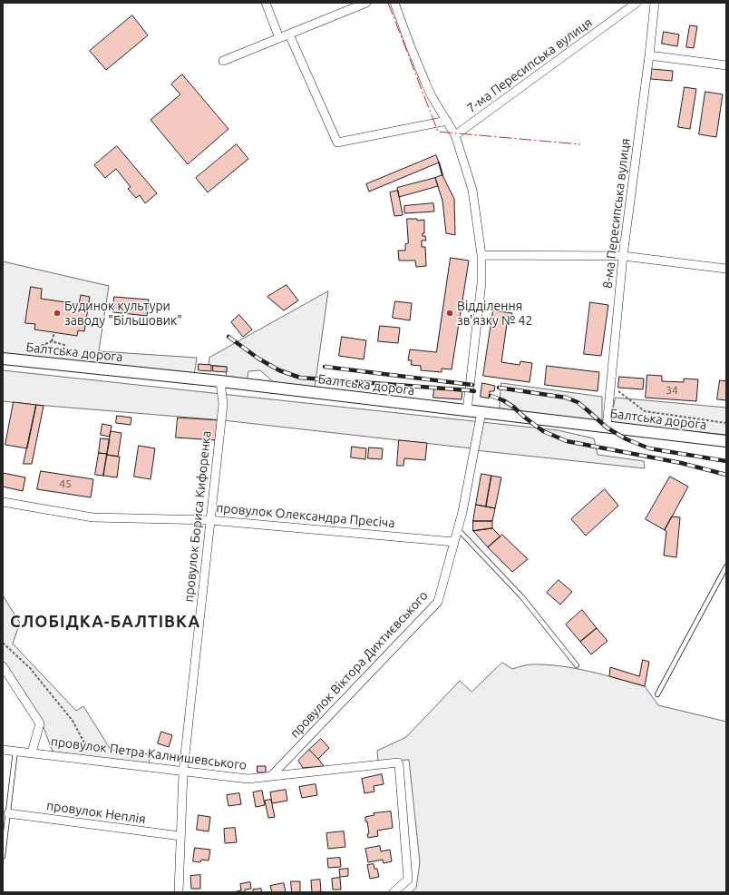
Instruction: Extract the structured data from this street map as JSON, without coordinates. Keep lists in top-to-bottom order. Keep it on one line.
{"streets":{"main road":["Балтська дорога"],"street":["7-ма Пересипська вулиця","8-ма Пересипська вулиця","провулок Олександра Пресіча","провулок Бориса Кифоренка","провулок Віктора Дихтиєвського","провулок Петра Калнишевського","провулок Неплія"]},"crossings":[["8-ма Пересипська вулиця","Балтська дорога"],["Балтська дорога","провулок Бориса Кифоренка"],["Балтська дорога","провулок Віктора Дихтиєвського"],["провулок Олександра Пресіча","провулок Бориса Кифоренка"],["провулок Олександра Пресіча","провулок Віктора Дихтиєвського"],["провулок Бориса Кифоренка","провулок Петра Калнишевського"],["провулок Бориса Кифоренка","провулок Неплія"],["провулок Віктора Дихтиєвського","провулок Петра Калнишевського"]],"districts":["СЛОБІДКА-БАЛТІВКА"],"places":["Будинок культури заводу \"Більшовик\"","Відділення зв'язку № 42"],"house_numbers":["34","45"]}
